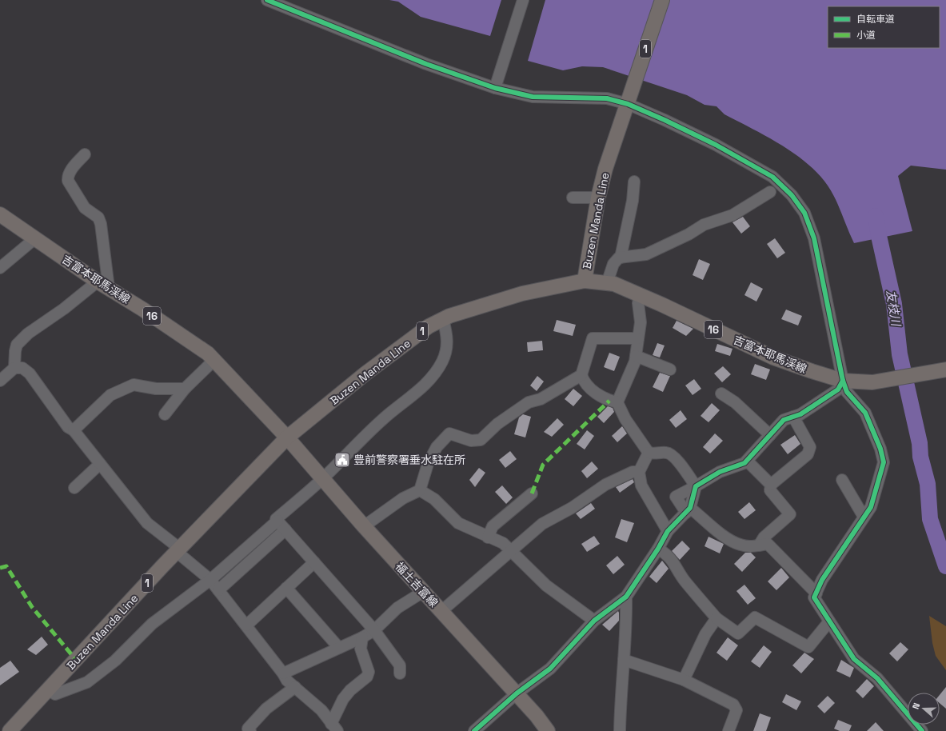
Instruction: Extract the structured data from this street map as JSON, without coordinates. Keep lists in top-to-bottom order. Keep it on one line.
{"streets":{"main road":["1","Buzen Manda Line","吉富本耶馬渓線","16","福土吉富線"]},"crossings":[["Buzen Manda Line","吉富本耶馬渓線"],["Buzen Manda Line","福土吉富線"],["吉富本耶馬渓線","福土吉富線"]],"water":["友枝川"],"places":{"public building":["豊前警察署垂水駐在所"]},"legend":["自転車道","小道"],"north":"left"}
